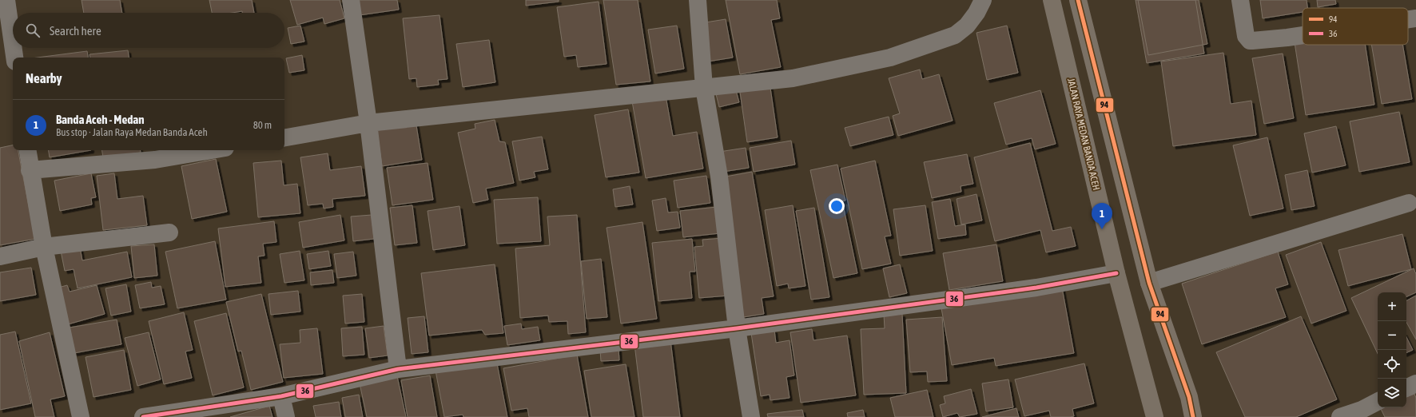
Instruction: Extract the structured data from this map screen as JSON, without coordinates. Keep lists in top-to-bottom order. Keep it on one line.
{"streets":{"highway":["JALAN RAYA MEDAN BANDA ACEH"]},"lines":["transit line 94","transit line 36"],"legend":["94","36"],"page":{"search":"Search here","heading":"Nearby","list":[{"mark":"1","name":"Banda Aceh - Medan","note":"Bus stop · Jalan Raya Medan Banda Aceh","value":"80 m"}],"pins":"1","map_buttons":["+","−"]}}
